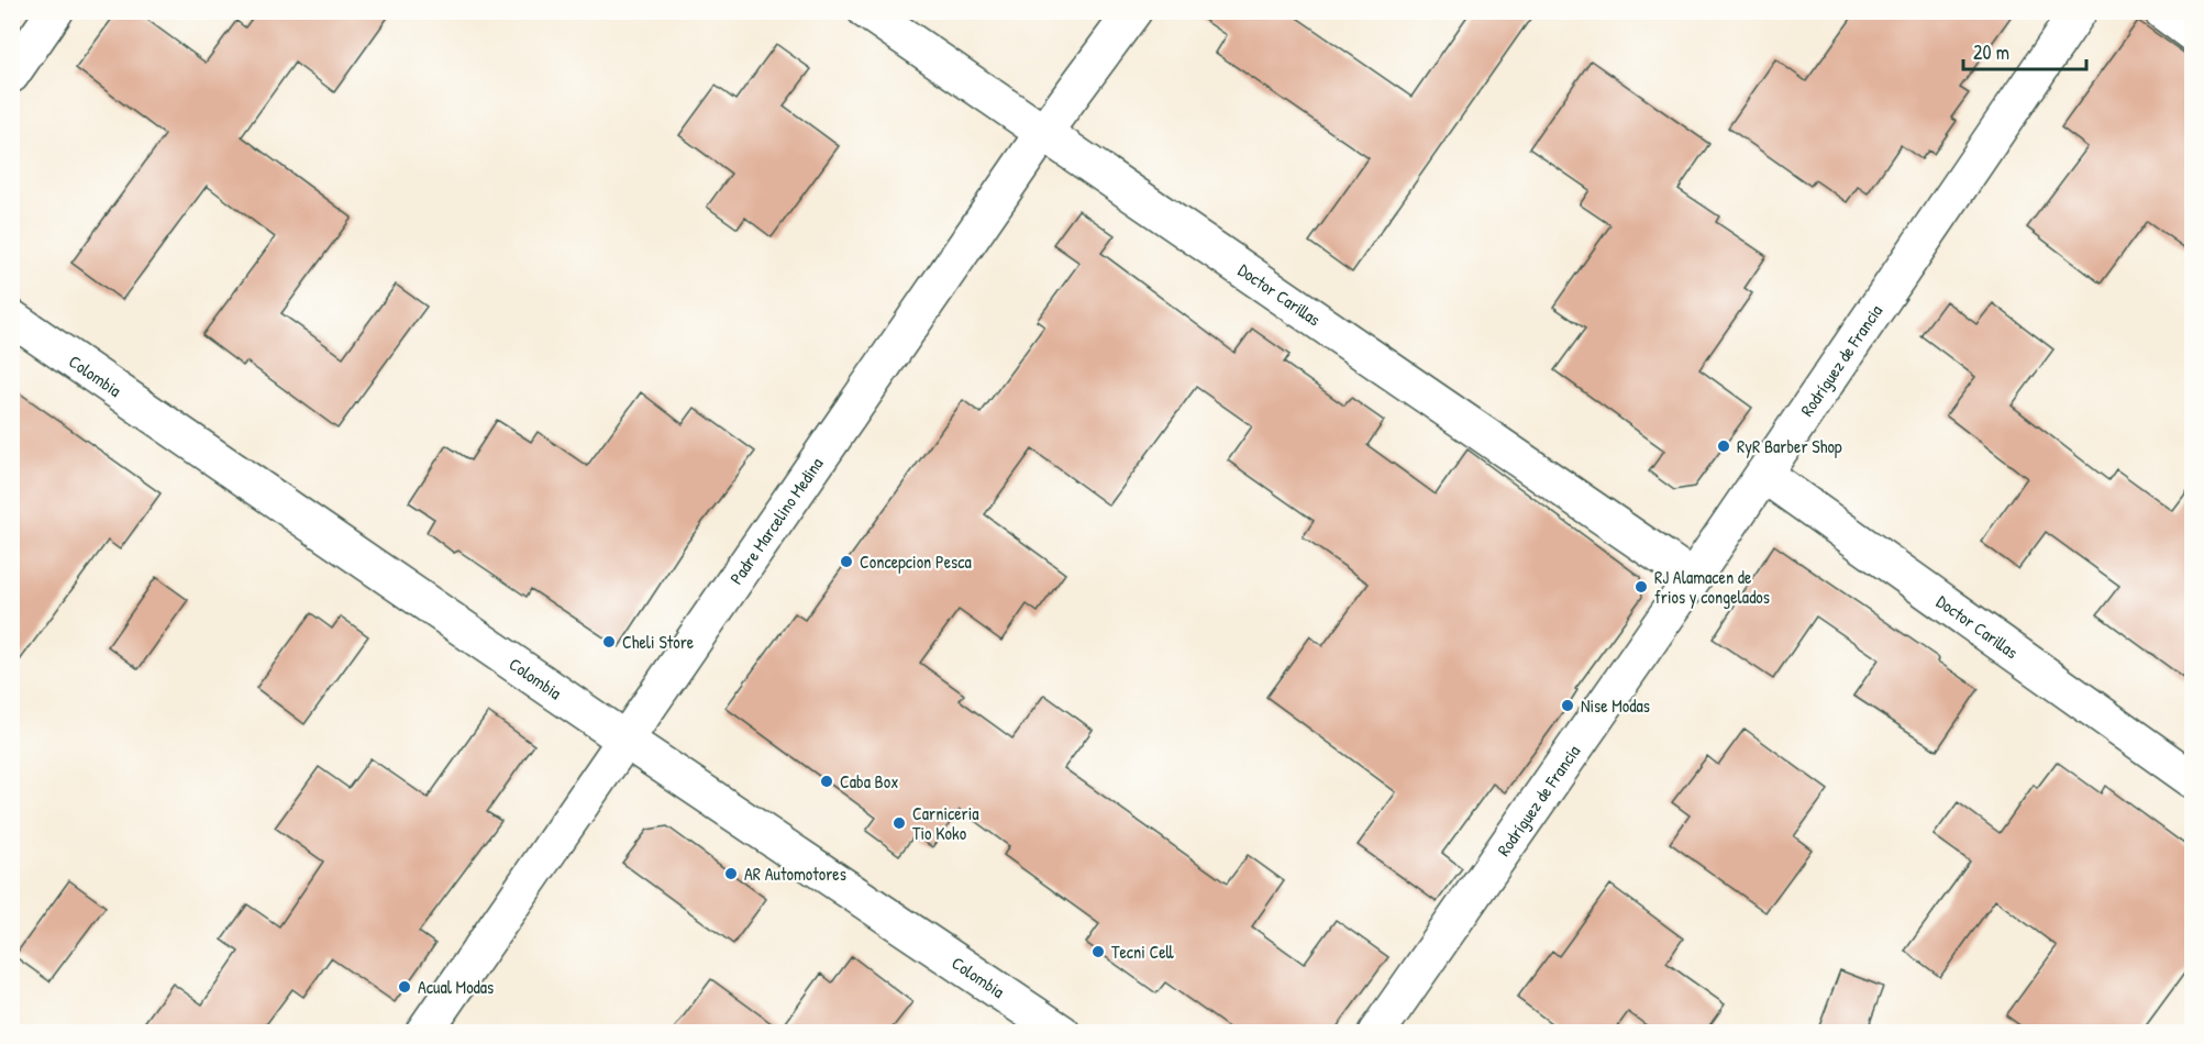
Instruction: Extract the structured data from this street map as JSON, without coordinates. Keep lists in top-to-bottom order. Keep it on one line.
{"streets":{"street":["Doctor Carillas","Rodríguez de Francia","Colombia","Padre Marcelino Medina"]},"crossings":[["Doctor Carillas","Rodríguez de Francia"],["Doctor Carillas","Padre Marcelino Medina"],["Colombia","Padre Marcelino Medina"]],"places":["RyR Barber Shop","Concepcion Pesca","RJ Alamacen de frios y congelados","Cheli Store","Nise Modas","Caba Box","Carniceria Tio Koko","AR Automotores","Tecni Cell","Acual Modas"],"scale_bar":"20 m"}
